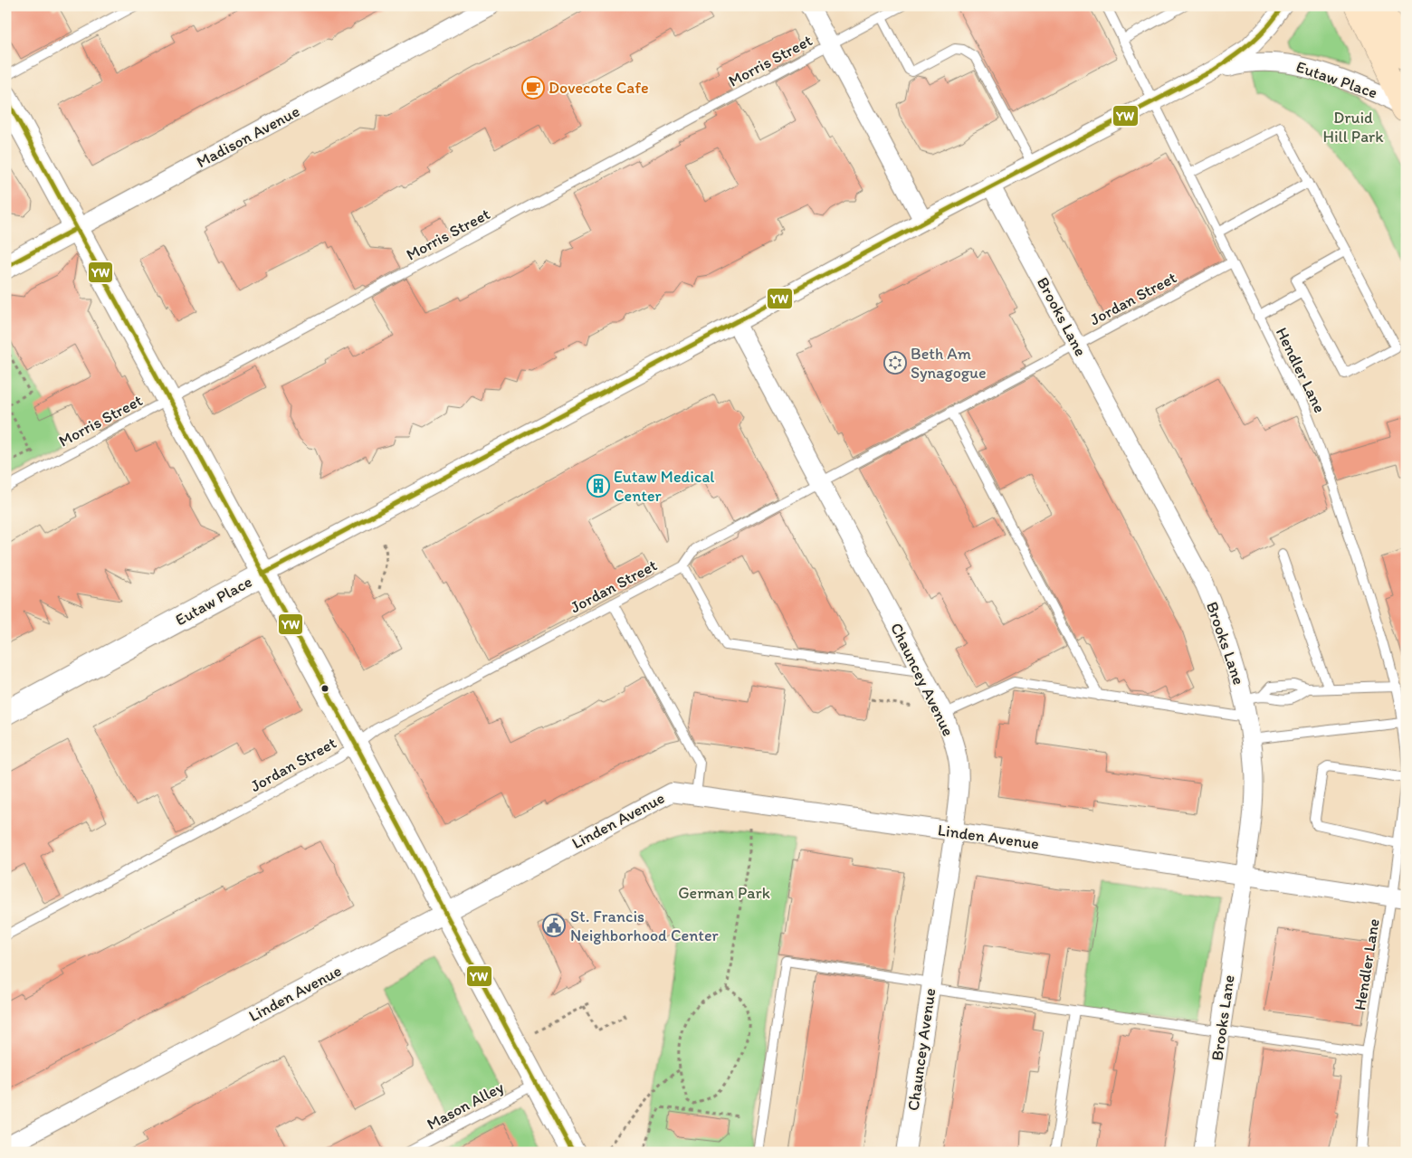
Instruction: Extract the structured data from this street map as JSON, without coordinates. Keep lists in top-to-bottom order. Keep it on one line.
{"streets":{"street":["Eutaw Place","Madison Avenue","Brooks Lane","Chauncey Avenue","Linden Avenue"],"lane":["Morris Street","Jordan Street","Hendler Lane","Mason Alley"]},"crossings":[["Eutaw Place","Brooks Lane"],["Eutaw Place","Hendler Lane"],["Eutaw Place","Chauncey Avenue"],["Jordan Street","Brooks Lane"],["Jordan Street","Hendler Lane"],["Jordan Street","Chauncey Avenue"],["Brooks Lane","Linden Avenue"],["Hendler Lane","Linden Avenue"],["Chauncey Avenue","Linden Avenue"]],"parks":["Druid Hill Park","German Park"],"places":{"cafe":["Dovecote Cafe"],"synagogue":["Beth Am Synagogue"],"building":["Eutaw Medical Center"],"public building":["St. Francis Neighborhood Center"]},"lines":["transit line YW"]}
